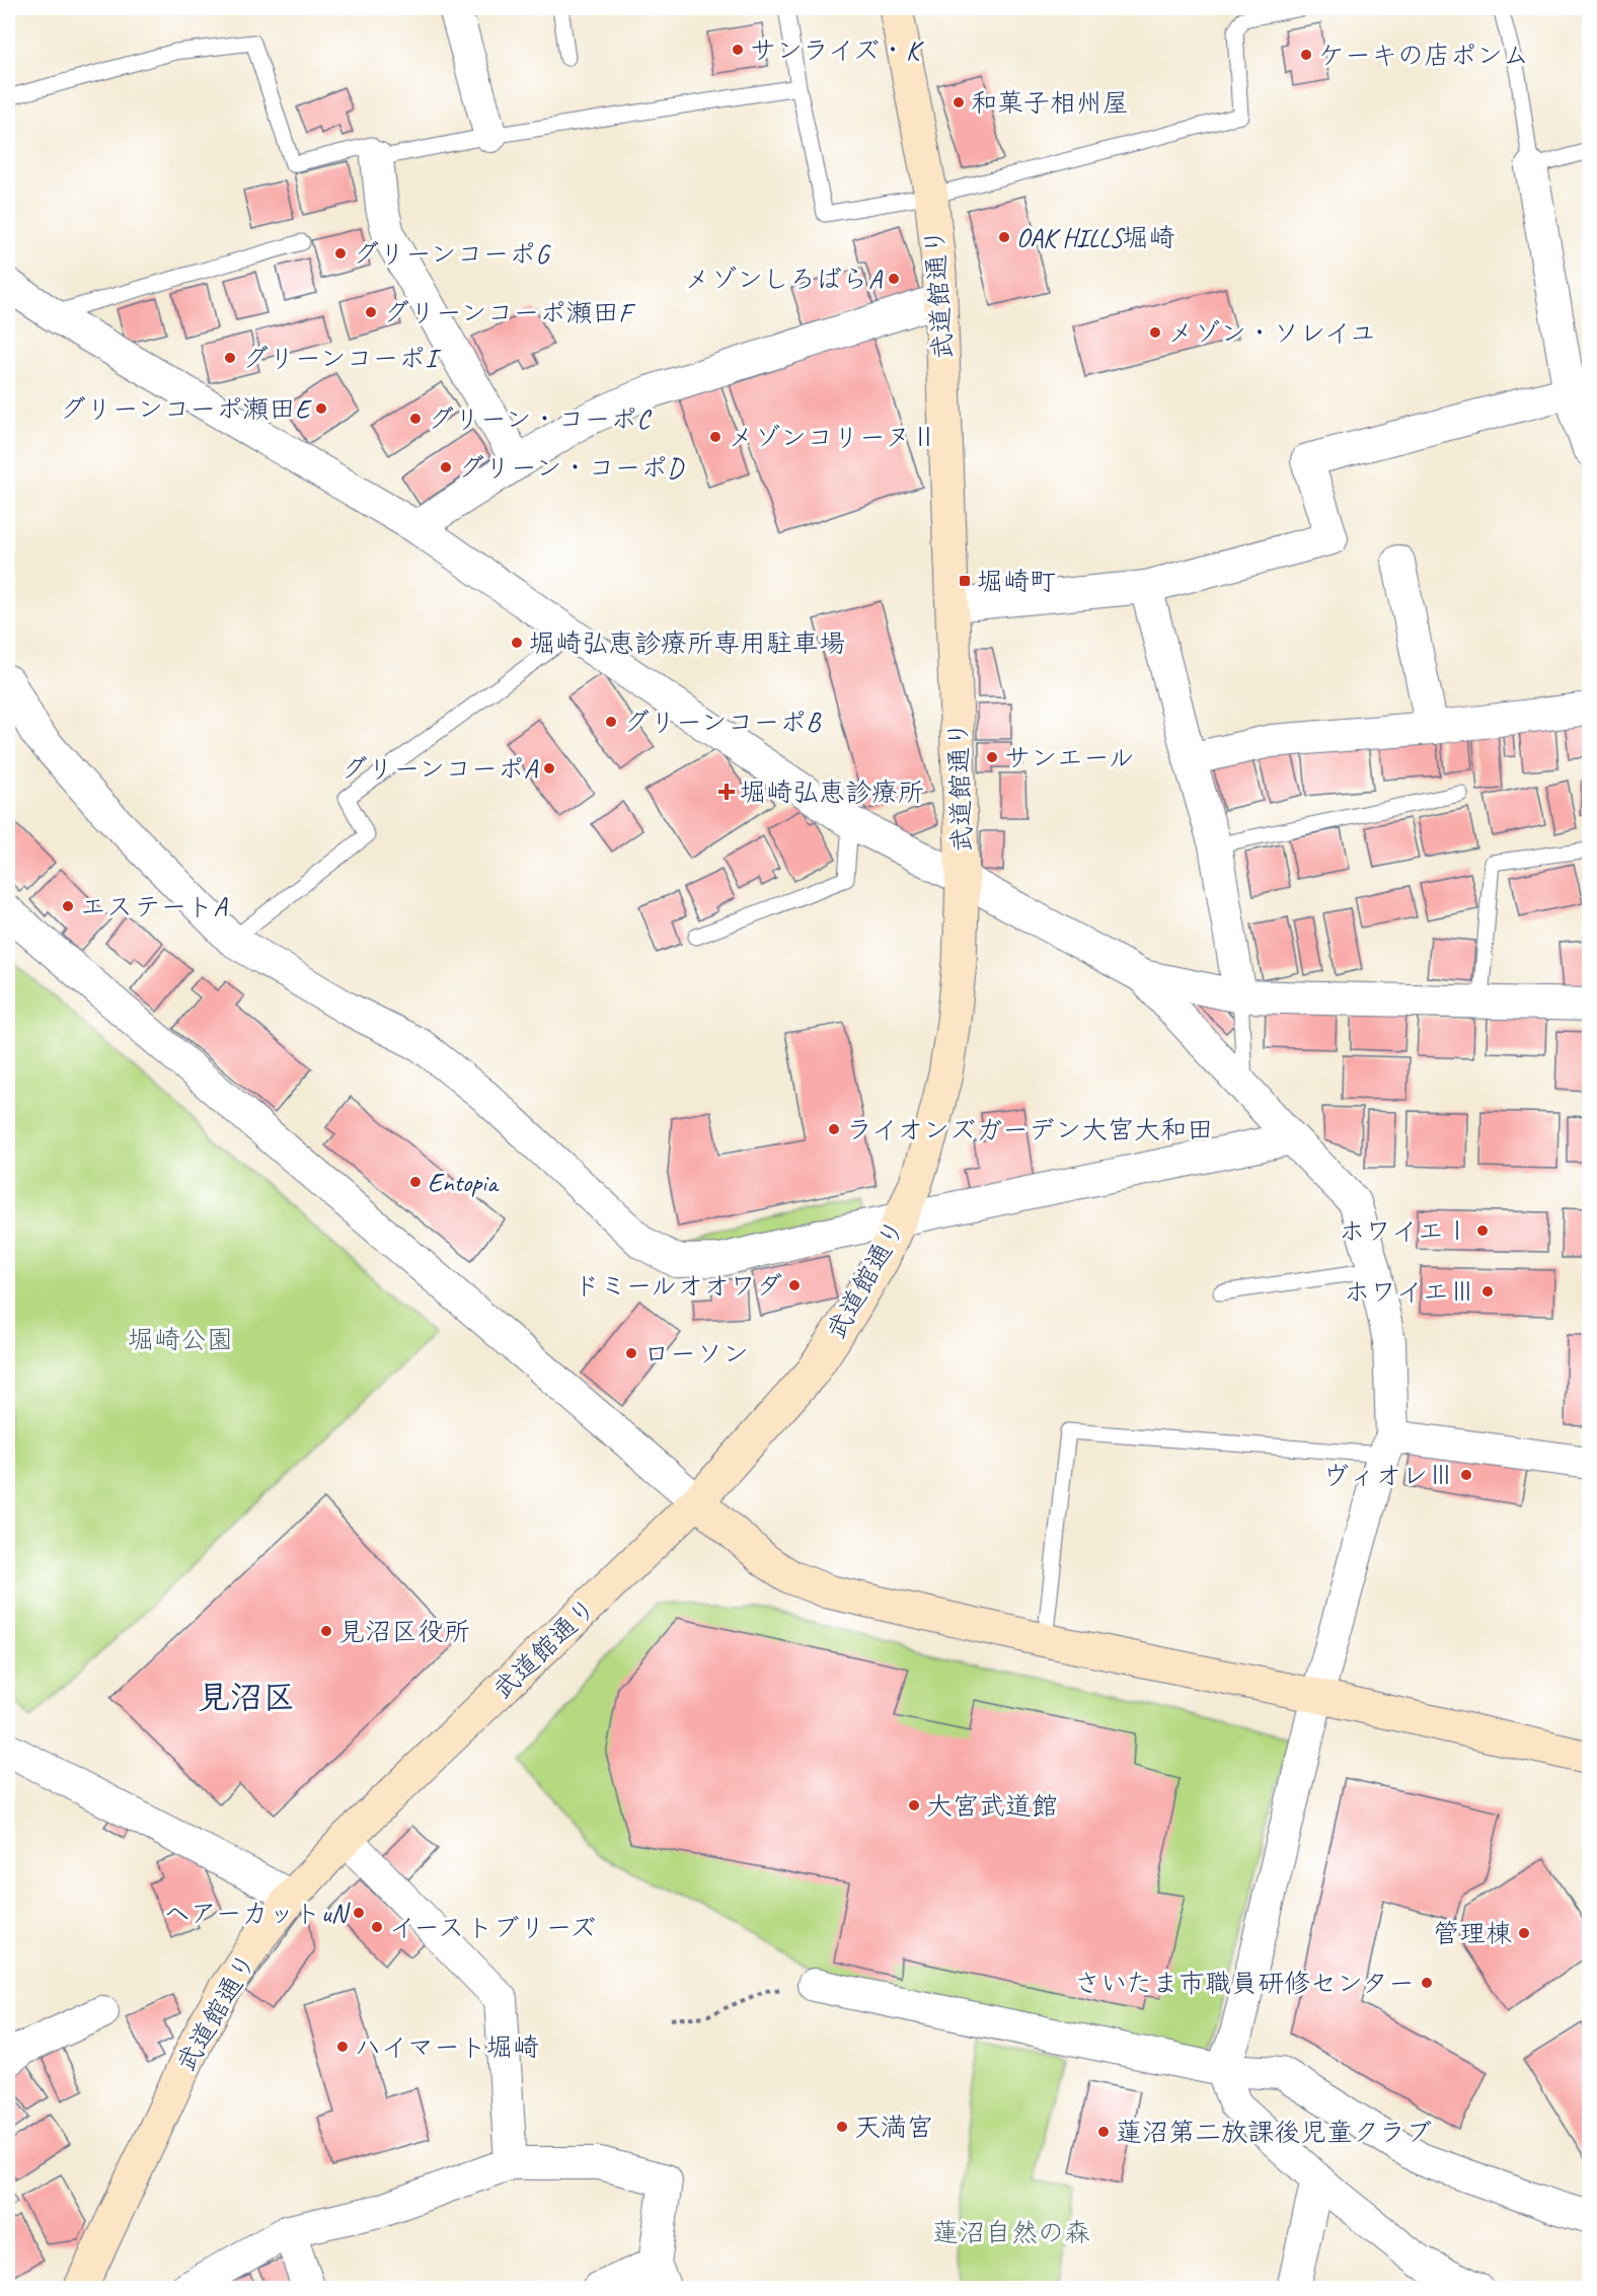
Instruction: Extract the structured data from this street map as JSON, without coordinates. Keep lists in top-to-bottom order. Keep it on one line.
{"streets":{"street":["武道館通り"]},"districts":["見沼区"],"parks":["堀崎公園","蓮沼自然の森"],"places":{"other":["サンライズ・K","ケーキの店ポンム","和菓子相州屋","OAK HILLS堀崎","グリーンコーポG","メゾンしろばらA","グリーンコーポ瀬田F","メゾン・ソレイユ","グリーンコーポI","グリーンコーポ瀬田E","グリーン・コーポC","メゾンコリーヌⅡ","グリーン・コーポD","堀崎弘恵診療所専用駐車場","グリーンコーポB","サンエール","グリーンコーポA","エステートA","ライオンズガーデン大宮大和田","Entopia","ホワイエⅠ","ドミールオオワダ","ホワイエⅢ","ローソン","ヴィオレⅢ","見沼区役所","大宮武道館","ヘアーカットuN","イーストブリーズ","管理棟","さいたま市職員研修センター","ハイマート堀崎","天満宮","蓮沼第二放課後児童クラブ"],"transit":["堀崎町"],"health":["堀崎弘恵診療所"]}}
